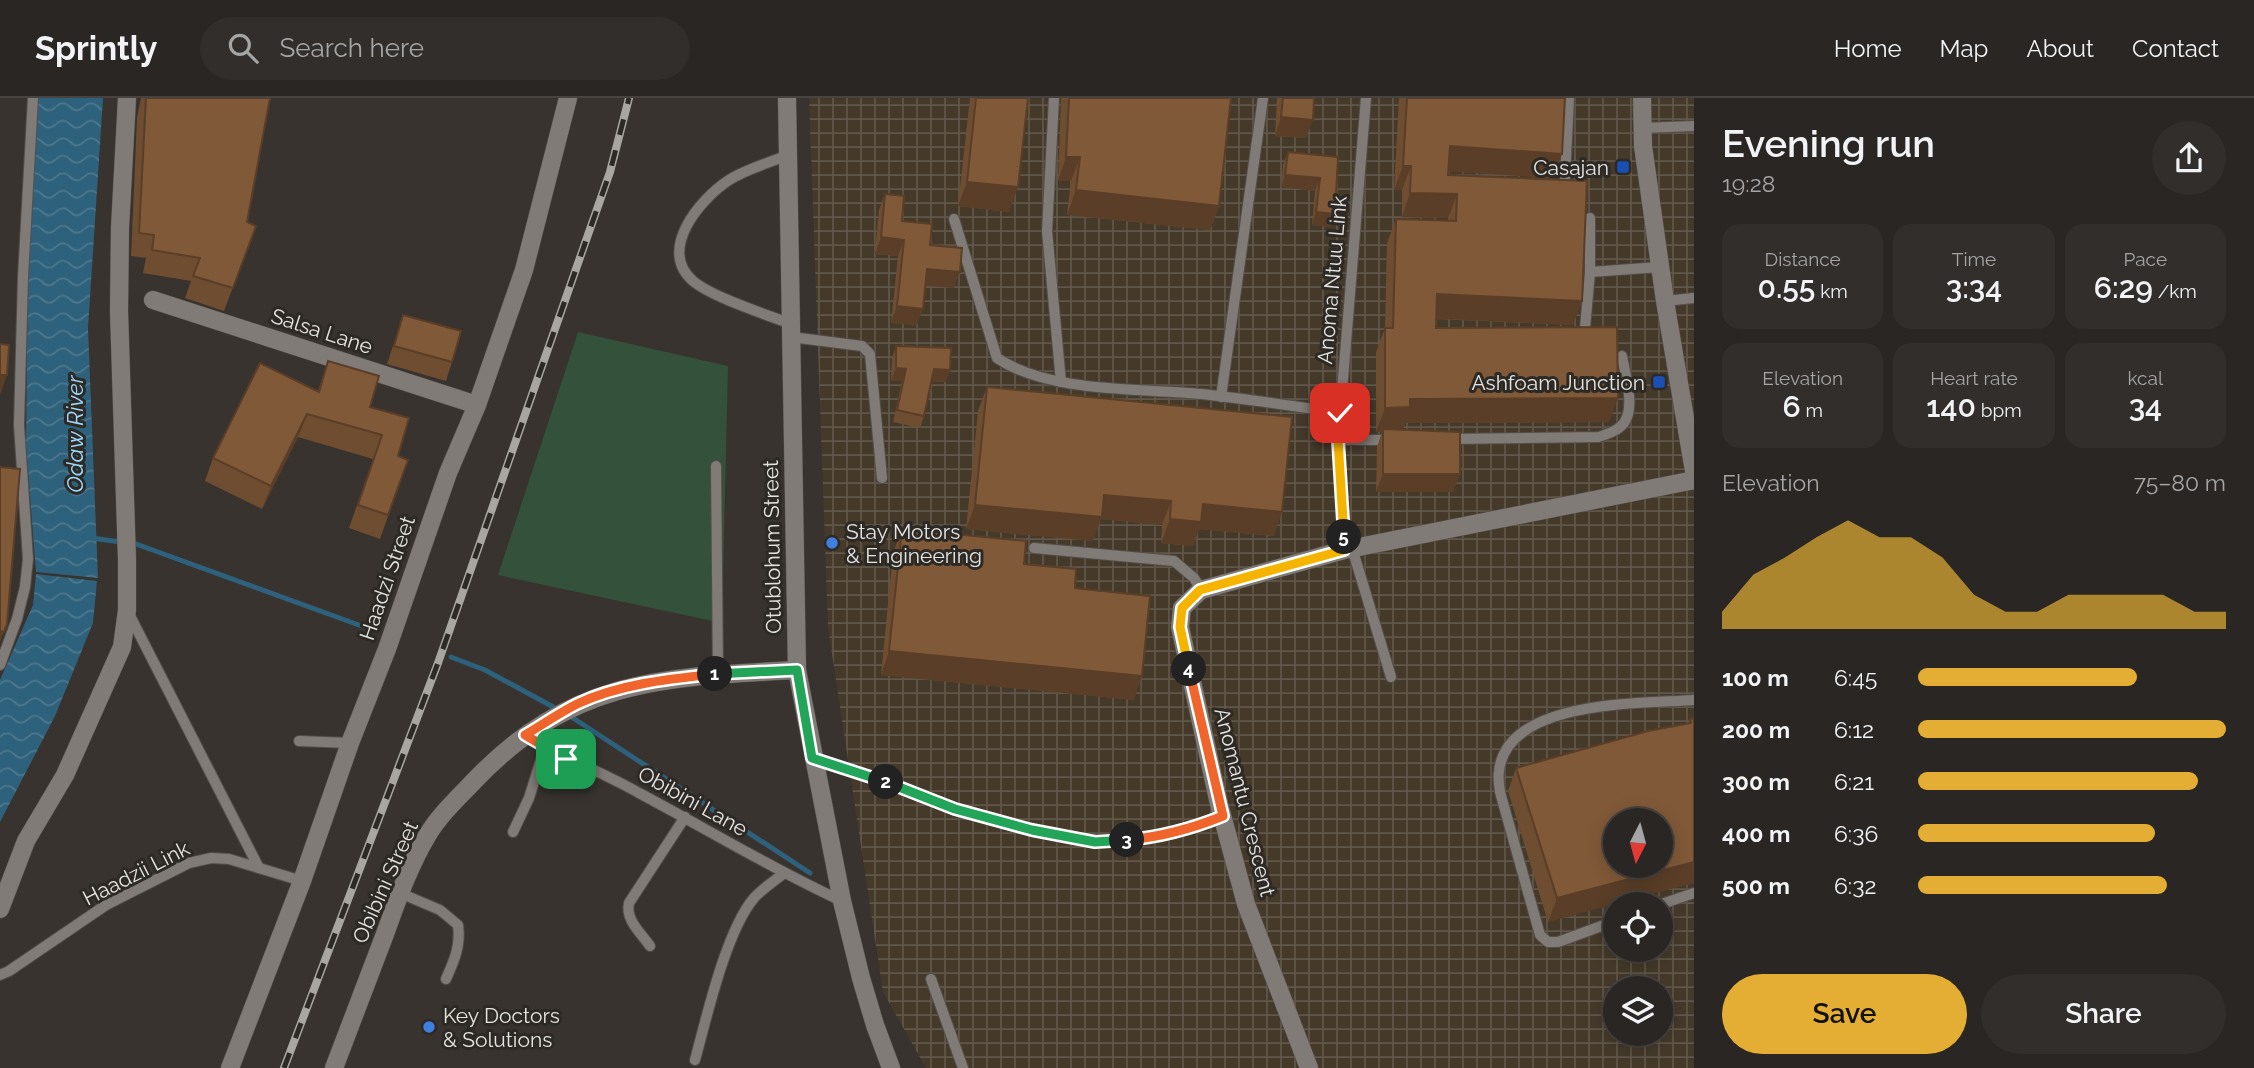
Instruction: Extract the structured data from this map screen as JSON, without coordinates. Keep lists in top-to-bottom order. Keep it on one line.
{"streets":{"street":["Salsa Lane","Otublohum Street","Haadzi Street","Anomantu Crescent","Obibini Street"],"lane":["Anoma Ntuu Link","Obibini Lane","Haadzii Link"]},"crossings":[["Salsa Lane","Haadzi Street"],["Otublohum Street","Obibini Lane"],["Otublohum Street","Obibini Street"],["Haadzi Street","Haadzii Link"],["Obibini Lane","Obibini Street"]],"water":["Odaw River"],"places":{"transit":["Casajan","Ashfoam Junction"],"other":["Stay Motors & Engineering","Key Doctors & Solutions"]},"north":"bottom","page":{"header":"Sprintly","search":"Search here","nav":["Home","Map","About","Contact"],"heading":["Evening run","19:28"],"stats":[["Distance","0.55 km"],["Time","3:34"],["Pace","6:29 /km"],["Elevation","6 m"],["Heart rate","140 bpm"],["kcal","34"]],"chart":["Elevation","75–80 m"],"pins":["5","4","1","2","3"],"list":[{"name":"100 m","note":"6:45"},{"name":"200 m","note":"6:12"},{"name":"300 m","note":"6:21"},{"name":"400 m","note":"6:36"},{"name":"500 m","note":"6:32"}],"buttons":["Save","Share"]}}
